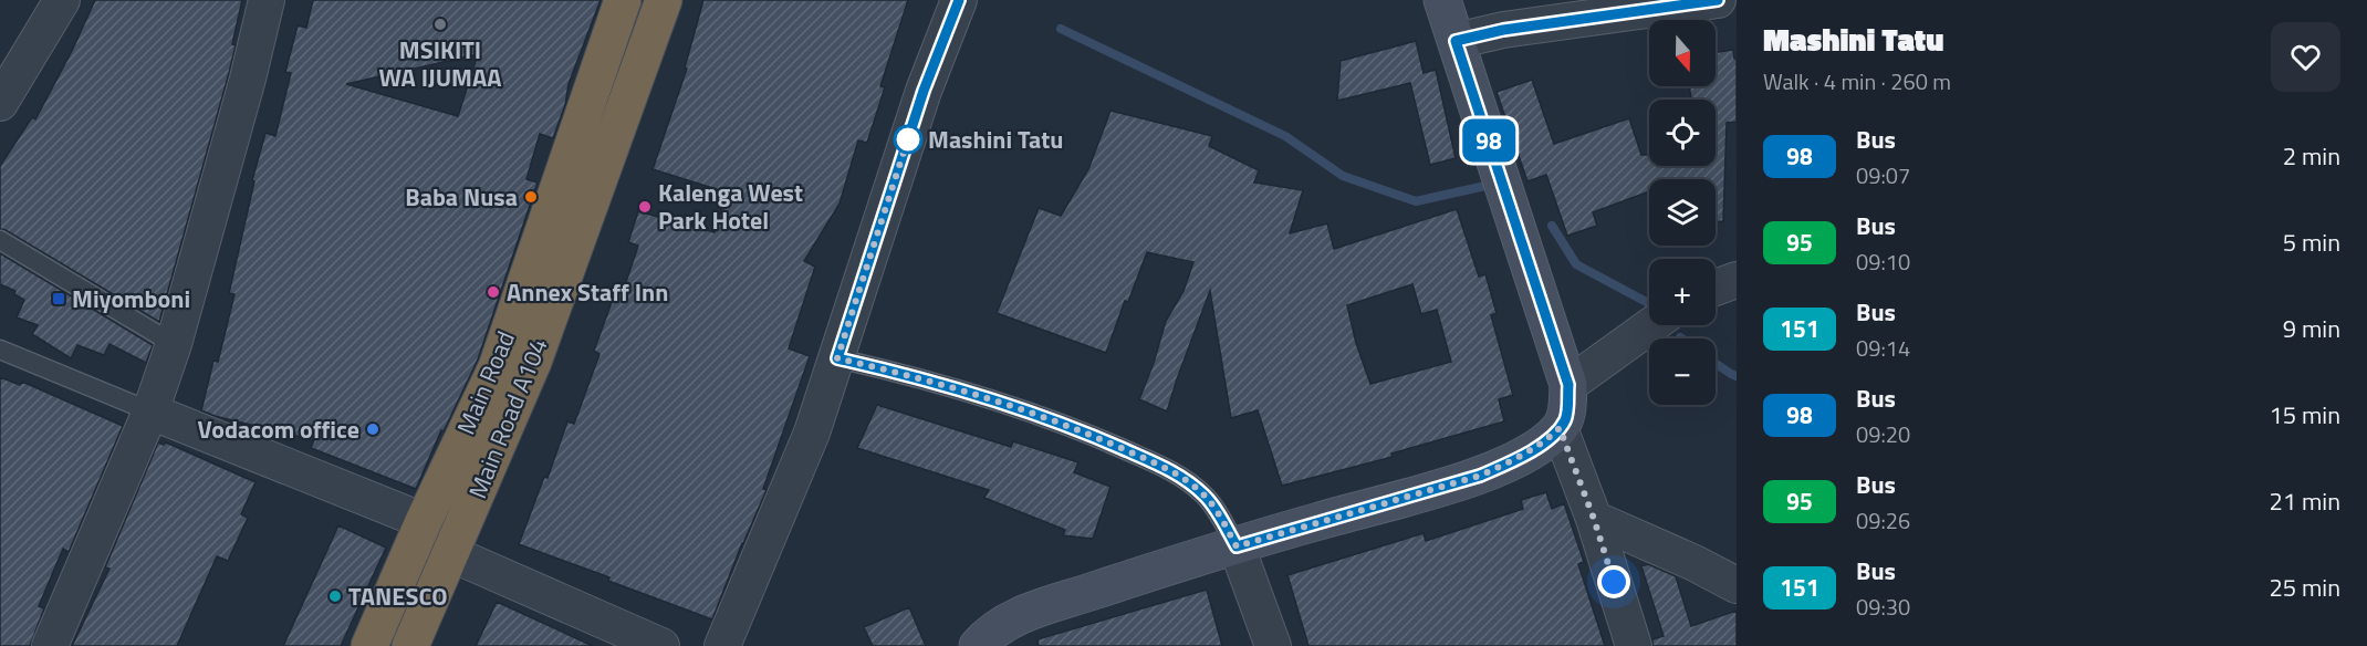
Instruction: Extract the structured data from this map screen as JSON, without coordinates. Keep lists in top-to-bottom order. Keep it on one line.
{"streets":{"highway":["Main Road","Main Road A104"]},"places":{"other":["MSIKITI WA IJUMAA","Mashini Tatu","Baba Nusa","Kalenga West Park Hotel","Annex Staff Inn","Vodacom office","TANESCO"],"transit":["Miyomboni"]},"lines":["bus line 98"],"north":"bottom","page":{"on_map":"98","heading":["Mashini Tatu","Walk · 4 min · 260 m"],"map_buttons":["+","−"],"list":[{"mark":"98","name":"Bus","note":"09:07","value":"2 min"},{"mark":"95","name":"Bus","note":"09:10","value":"5 min"},{"mark":"151","name":"Bus","note":"09:14","value":"9 min"},{"mark":"98","name":"Bus","note":"09:20","value":"15 min"},{"mark":"95","name":"Bus","note":"09:26","value":"21 min"},{"mark":"151","name":"Bus","note":"09:30","value":"25 min"}]}}
